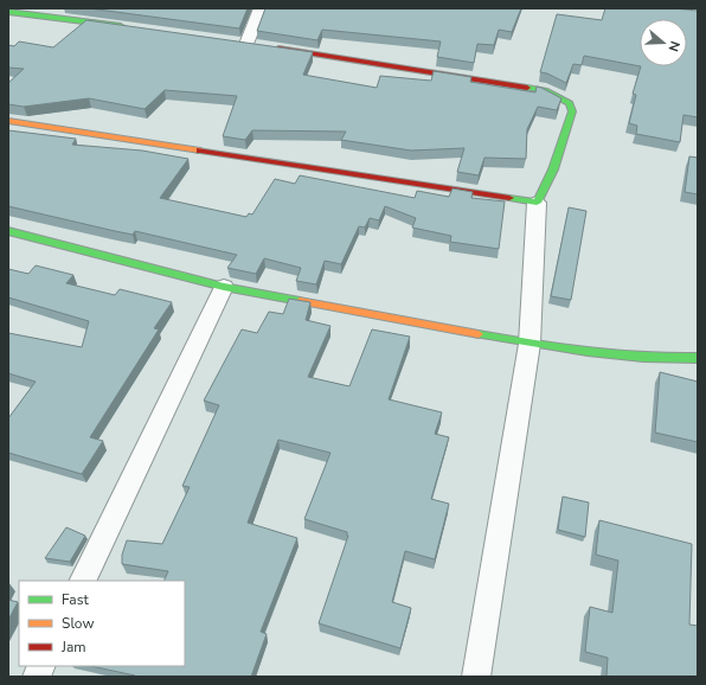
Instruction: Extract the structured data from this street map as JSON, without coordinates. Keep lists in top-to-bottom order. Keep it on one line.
{"legend":["Fast","Slow","Jam"],"north":"right"}
